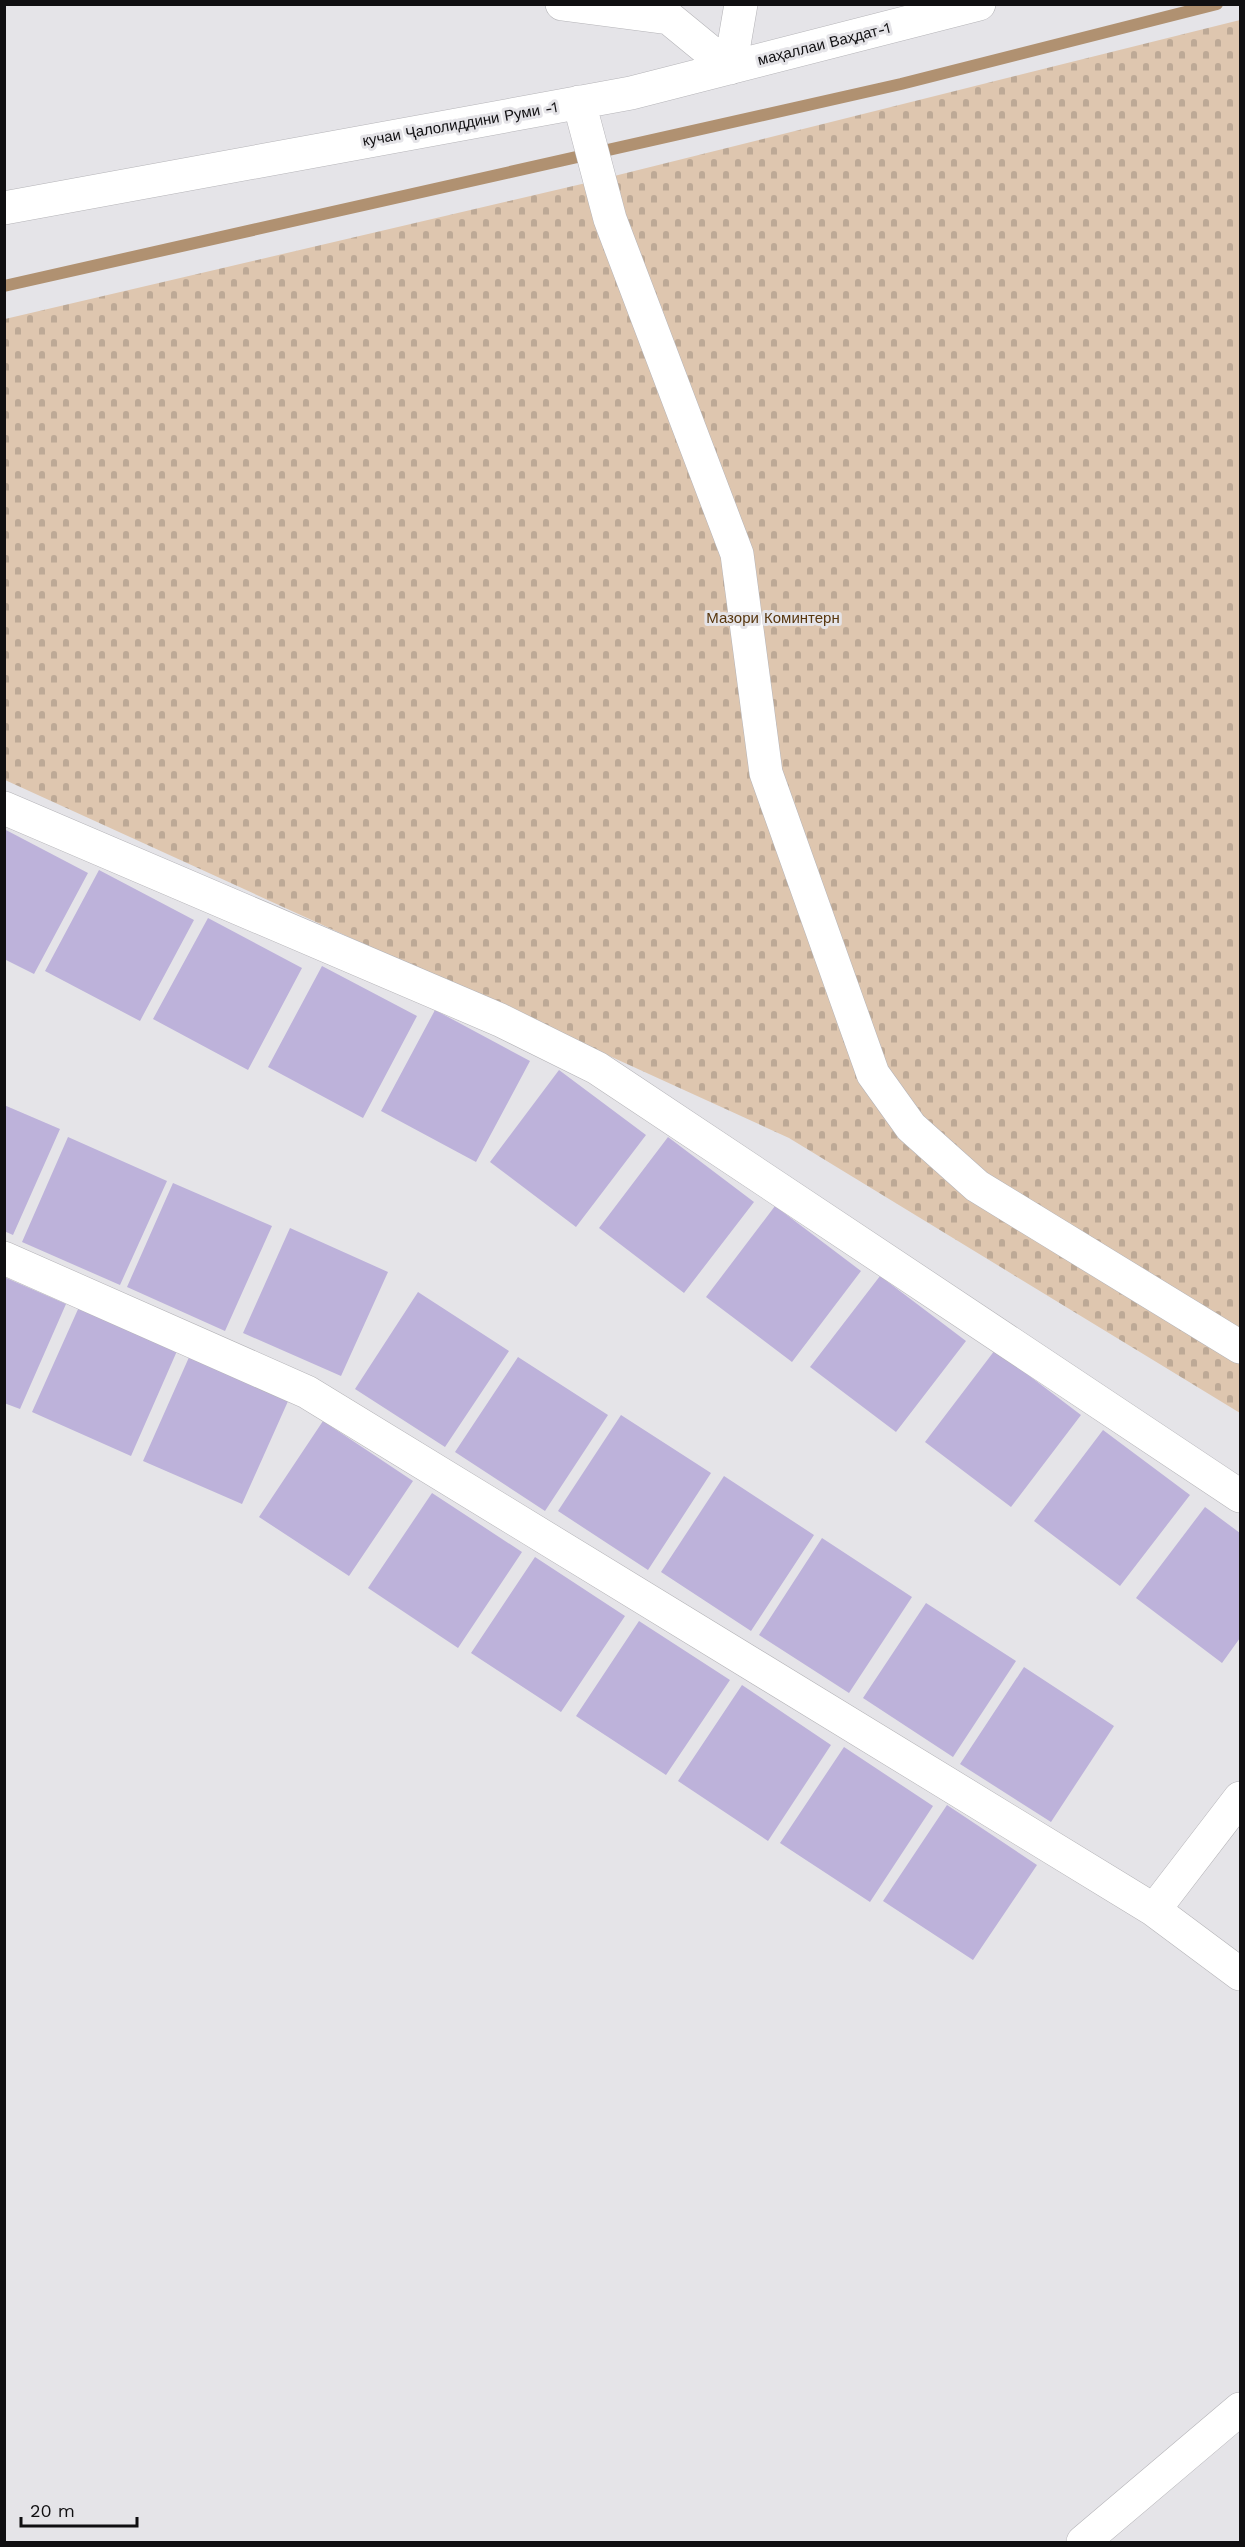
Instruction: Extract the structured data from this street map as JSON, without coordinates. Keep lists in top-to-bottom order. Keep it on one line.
{"streets":{"street":["маҳаллаи Ваҳдат-1","кучаи Ҷалолиддини Руми -1"]},"crossings":[["маҳаллаи Ваҳдат-1","кучаи Ҷалолиддини Руми -1"]],"parks":["Мазори Коминтерн"],"scale_bar":"20 m"}
